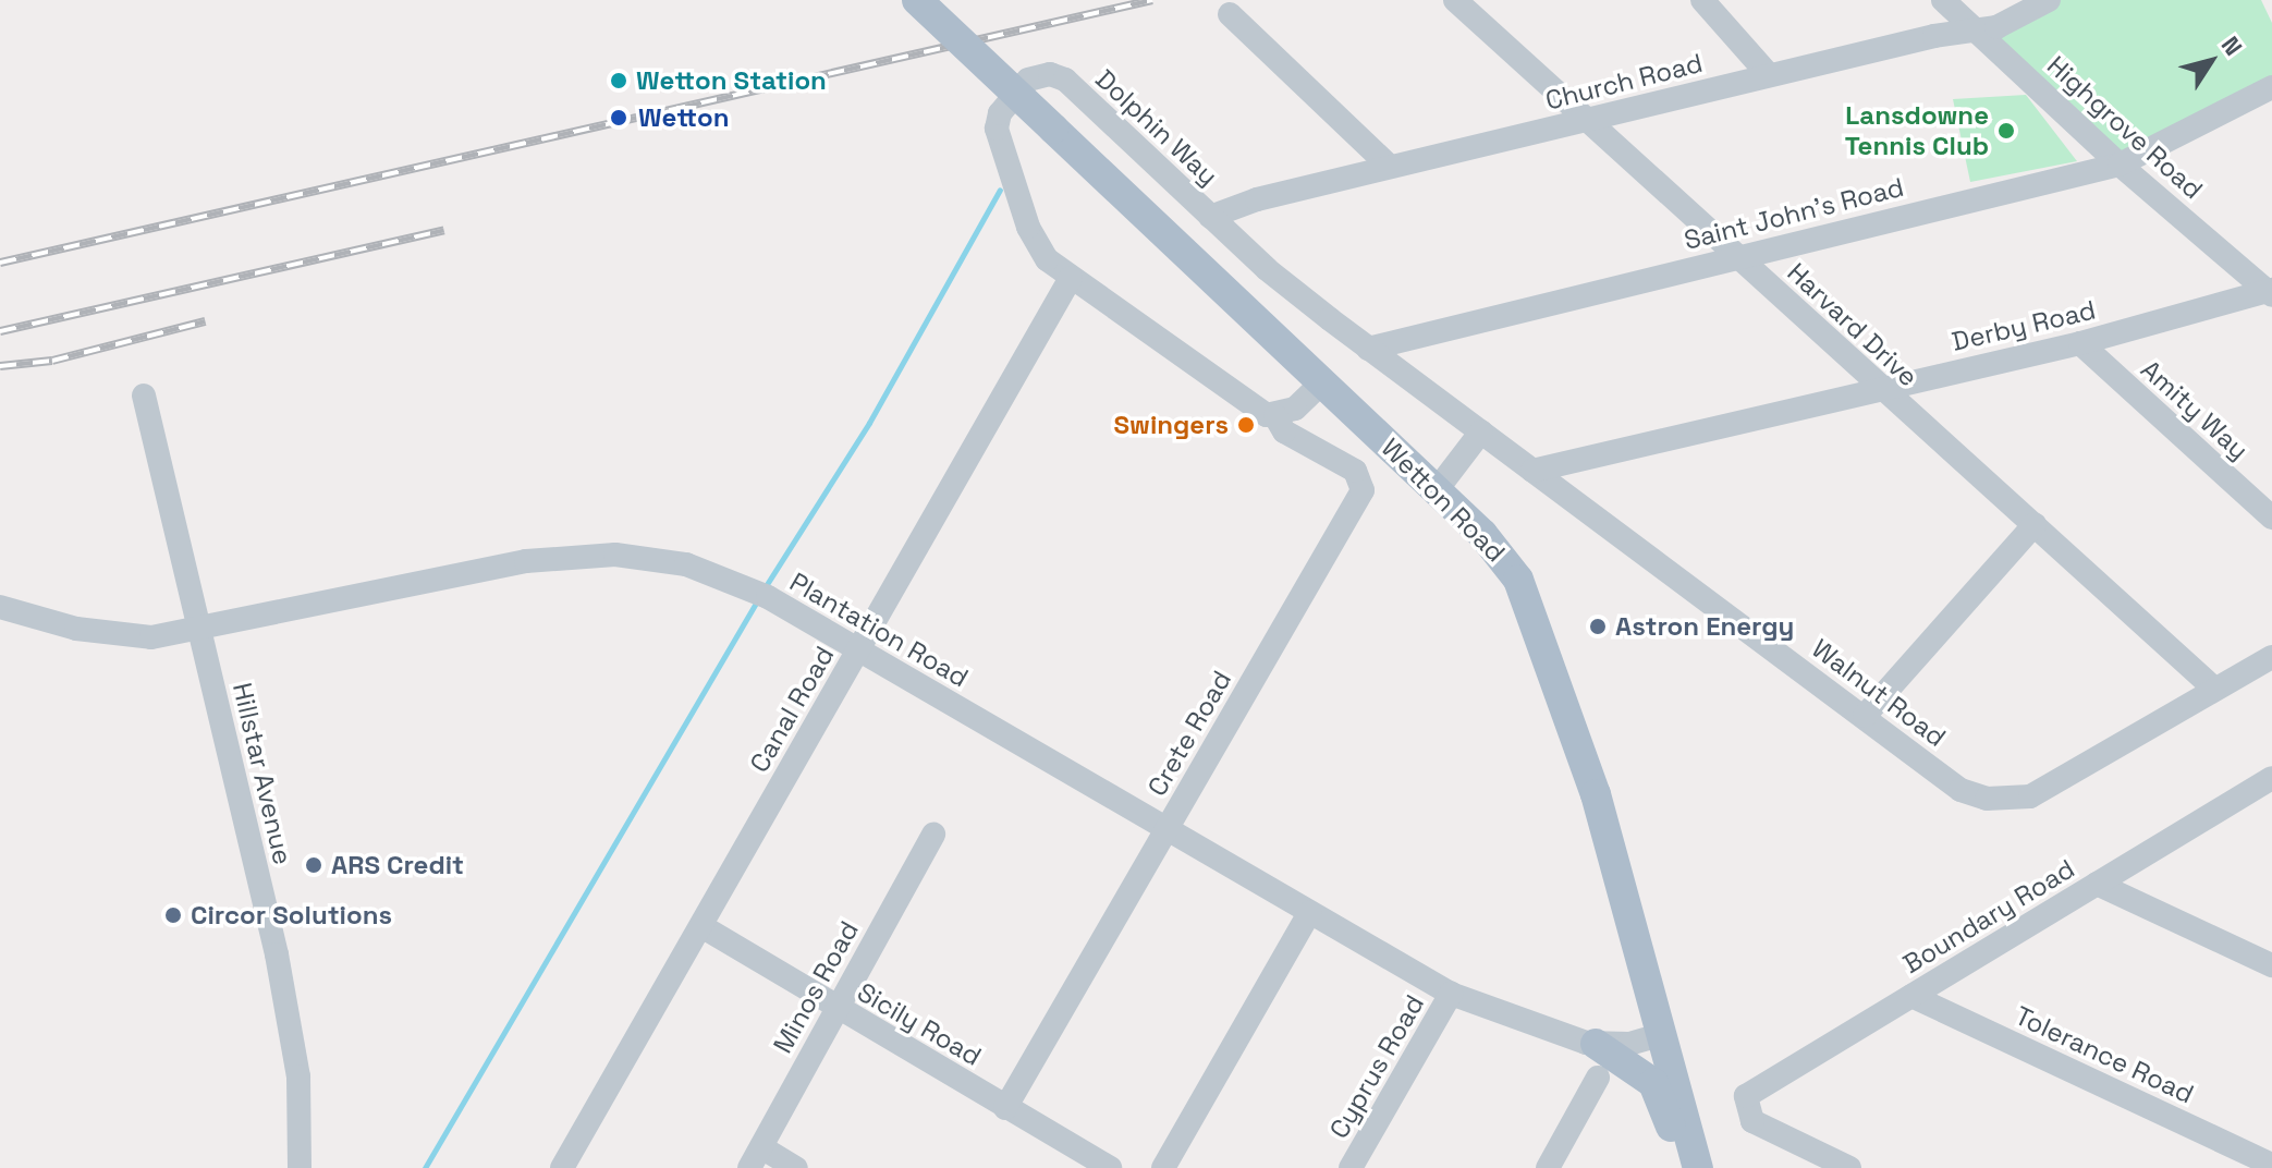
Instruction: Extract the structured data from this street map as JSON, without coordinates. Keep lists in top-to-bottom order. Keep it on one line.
{"streets":{"main road":["Wetton Road"],"street":["Church Road","Dolphin Way","Highgrove Road","Saint John's Road","Harvard Drive","Derby Road","Amity Way","Plantation Road","Walnut Road","Canal Road","Crete Road","Hillstar Avenue","Boundary Road","Minos Road","Sicily Road","Tolerance Road","Cyprus Road"]},"crossings":[["Church Road","Dolphin Way"],["Church Road","Highgrove Road"],["Church Road","Harvard Drive"],["Dolphin Way","Saint John's Road"],["Dolphin Way","Walnut Road"],["Dolphin Way","Canal Road"],["Dolphin Way","Crete Road"],["Highgrove Road","Saint John's Road"],["Highgrove Road","Derby Road"],["Saint John's Road","Harvard Drive"],["Harvard Drive","Derby Road"],["Harvard Drive","Walnut Road"],["Derby Road","Amity Way"],["Derby Road","Walnut Road"],["Wetton Road","Plantation Road"],["Plantation Road","Canal Road"],["Plantation Road","Crete Road"],["Plantation Road","Hillstar Avenue"],["Plantation Road","Cyprus Road"],["Canal Road","Sicily Road"],["Crete Road","Sicily Road"],["Boundary Road","Tolerance Road"],["Minos Road","Sicily Road"]],"places":["Wetton Station","Wetton","Lansdowne Tennis Club","Swingers","Astron Energy","ARS Credit","Circor Solutions"],"north":"top right"}
